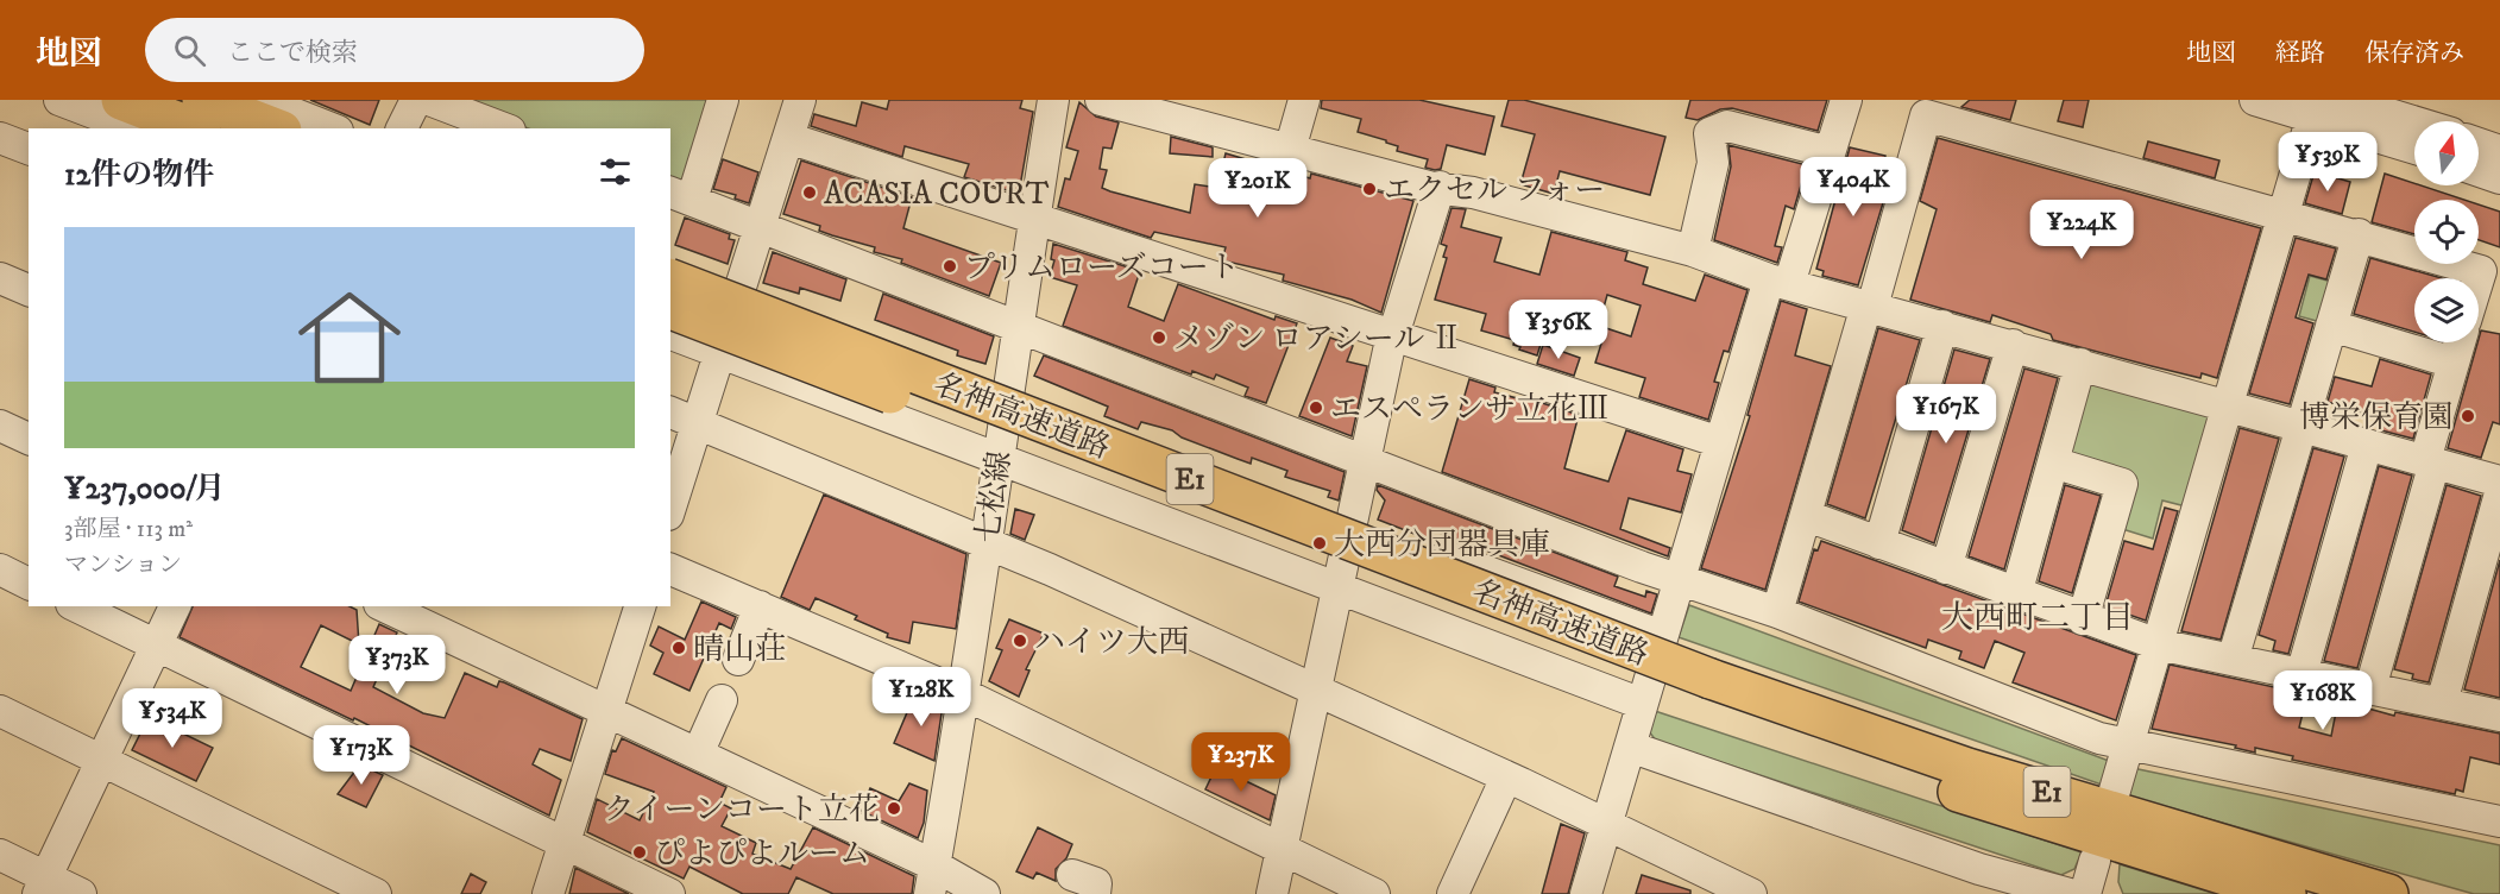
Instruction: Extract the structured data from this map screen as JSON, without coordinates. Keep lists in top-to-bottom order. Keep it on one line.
{"streets":{"highway":["名神高速道路","E1"],"street":["七松線"]},"districts":["大西町二丁目"],"places":["エクセル フォー","ACASIA COURT","プリムローズコート","メゾン ロアシール Ⅱ","エスペランサ立花Ⅲ","博栄保育園","大西分団器具庫","ハイツ大西","晴山荘","クイーンコート立花","ぴよぴよルーム"],"north":"top","page":{"header":"地図","search":"ここで検索","nav":["地図","経路","保存済み"],"heading":"12件の物件","price":["¥539K","¥404K","¥201K","¥224K","¥356K","¥167K","¥373K","¥128K","¥168K","¥534K","¥173K","¥237K"],"list":[{"name":"¥237,000/月","note":"3部屋 · 113 m² · マンション"}]}}
